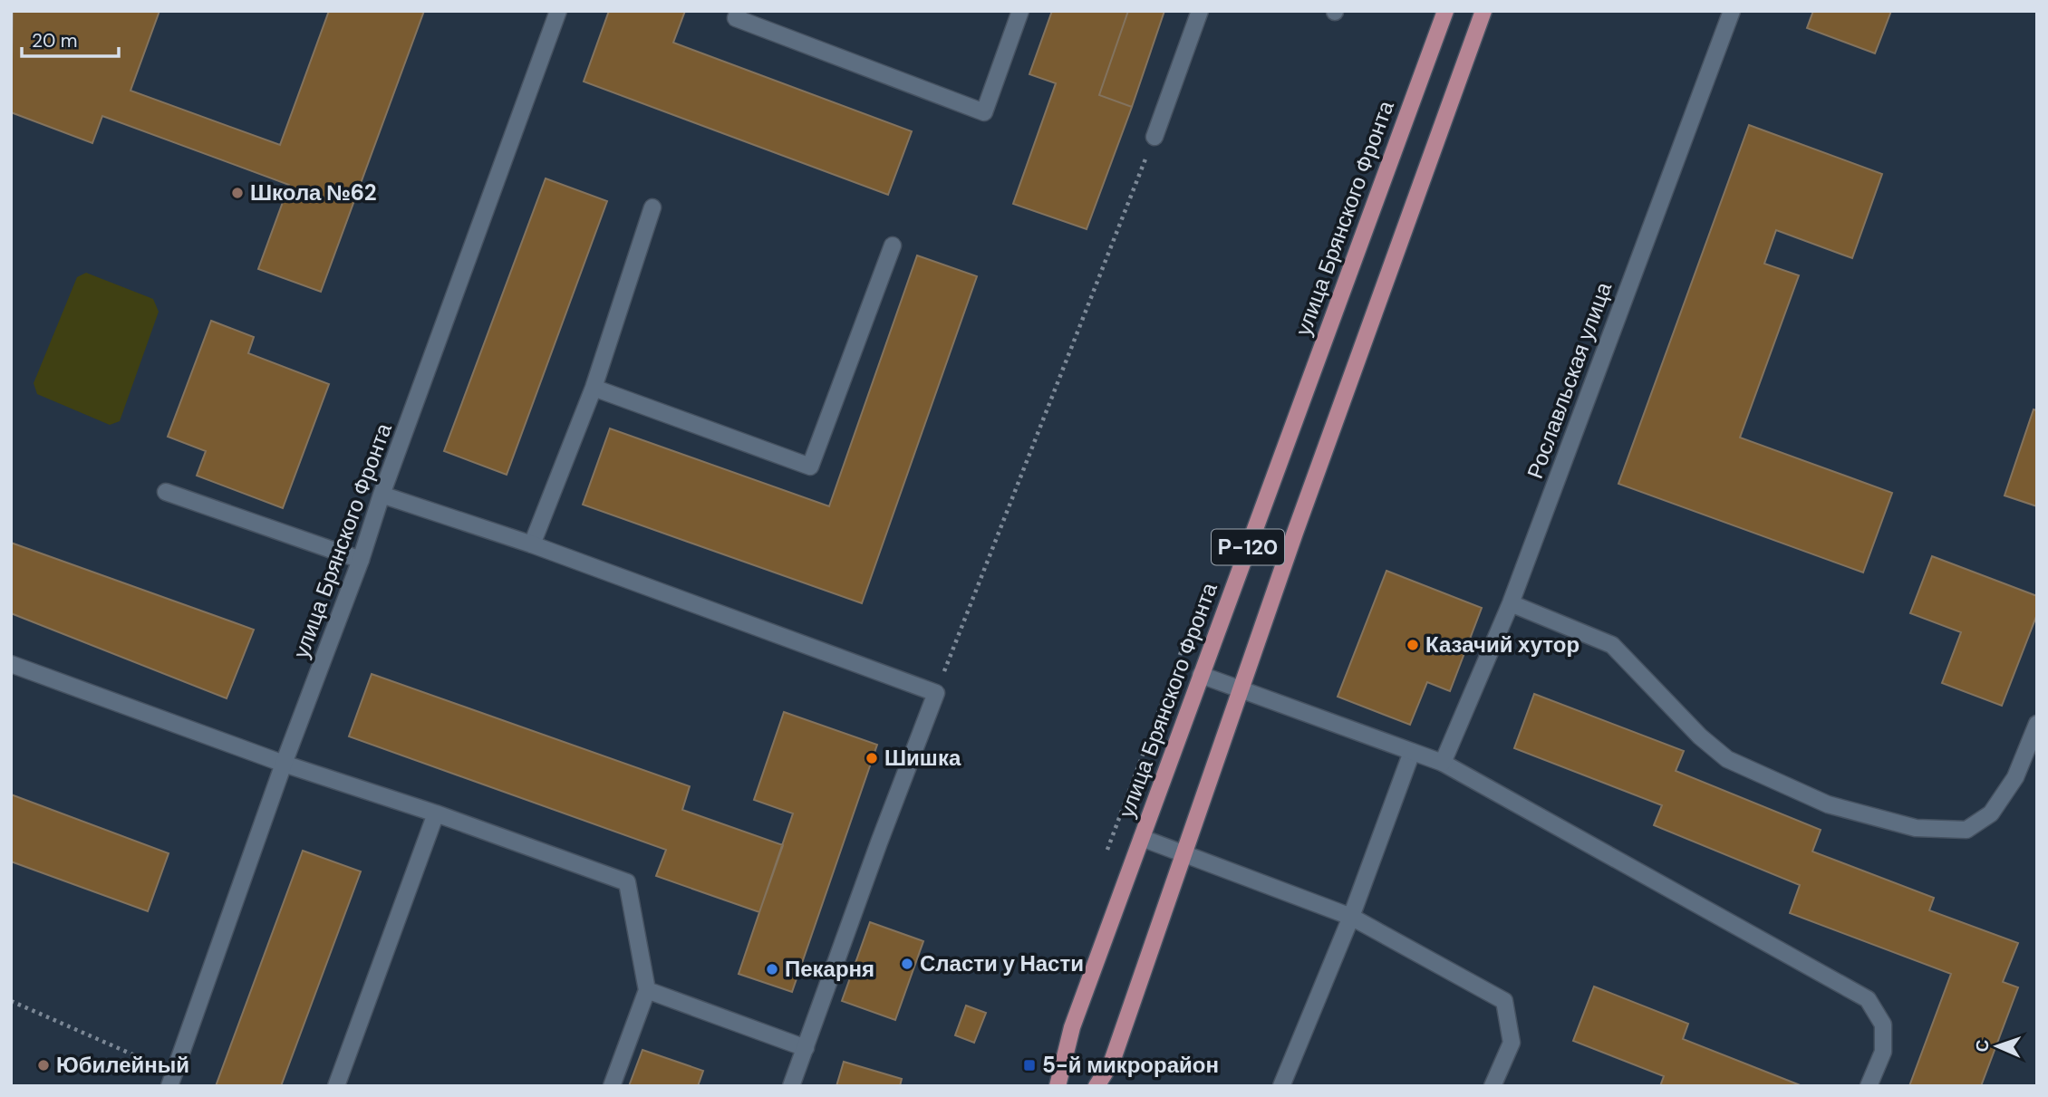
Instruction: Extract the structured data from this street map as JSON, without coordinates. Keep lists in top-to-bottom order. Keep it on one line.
{"streets":{"main road":["улица Брянского Фронта","Р-120"],"street":["Рославльская улица"]},"places":{"other":["Школа №62","Казачий хутор","Шишка","Сласти у Насти","Пекарня","Юбилейный"],"transit":["5-й микрорайон"]},"scale_bar":"20 m","north":"left"}
